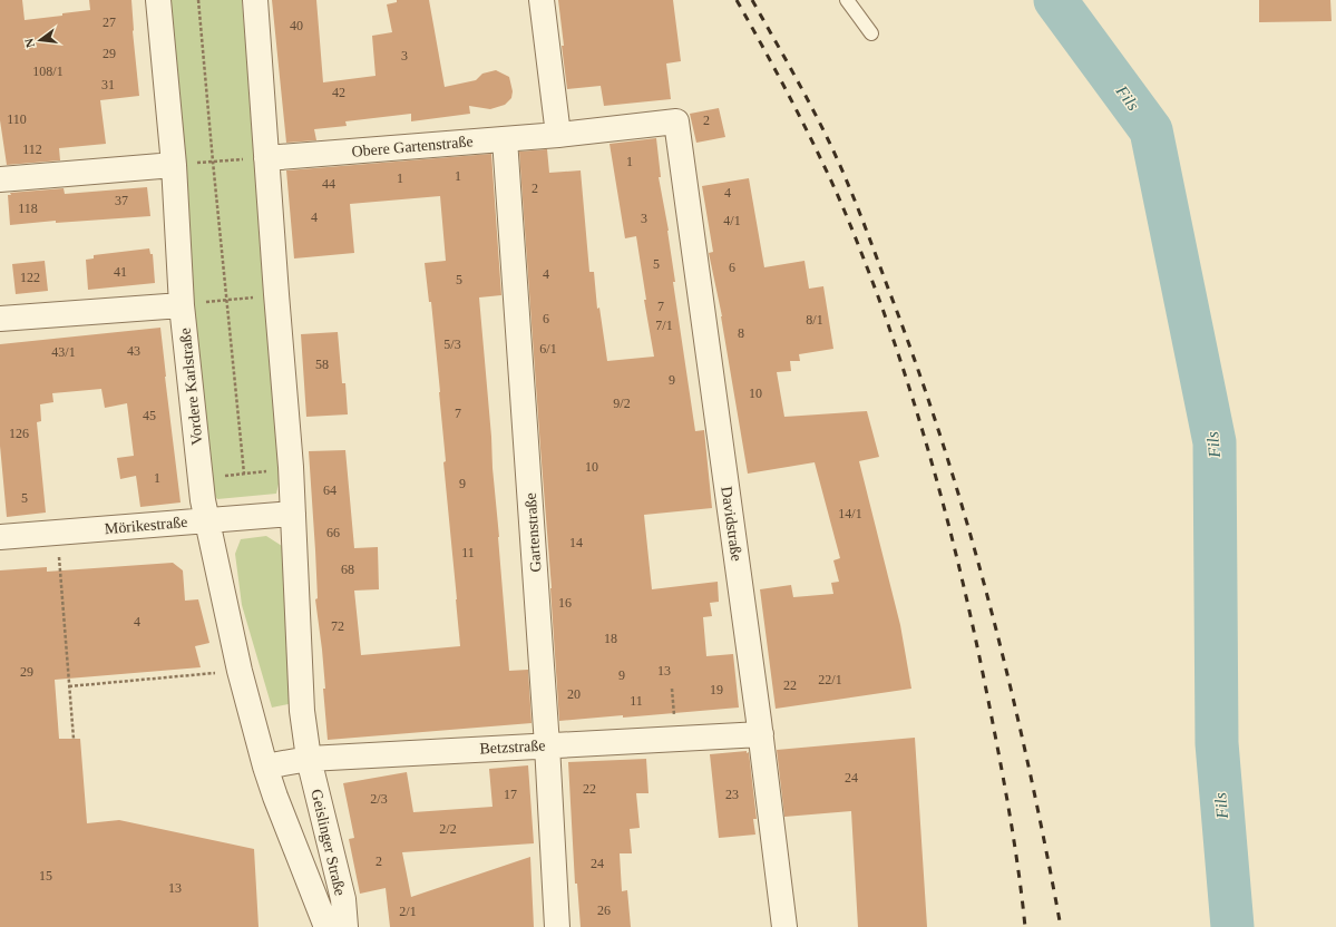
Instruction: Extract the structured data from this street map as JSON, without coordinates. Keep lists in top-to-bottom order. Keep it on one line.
{"streets":{"street":["Obere Gartenstraße","Vordere Karlstraße","Davidstraße","Mörikestraße","Gartenstraße","Betzstraße","Geislinger Straße"]},"crossings":[["Obere Gartenstraße","Davidstraße"],["Obere Gartenstraße","Gartenstraße"],["Vordere Karlstraße","Mörikestraße"],["Vordere Karlstraße","Betzstraße"],["Vordere Karlstraße","Geislinger Straße"],["Davidstraße","Betzstraße"],["Gartenstraße","Betzstraße"],["Betzstraße","Geislinger Straße"]],"water":["Fils"],"house_numbers":["27","40","29","3","108/1","31","42","110","2","112","1","1","1","44","2","4","37","118","4","3","4/1","5","6","41","4","122","5","7","6","8/1","7/1","8","5/3","6/1","43","43/1","58","9","10","9/2","7","45","126","10","1","9","64","5","14/1","66","14","11","68","16","4","72","18","13","29","9","22/1","22","19","20","11","24","22","17","23","2/3","2/2","2","24","15","13","26","2/1"],"north":"left"}
